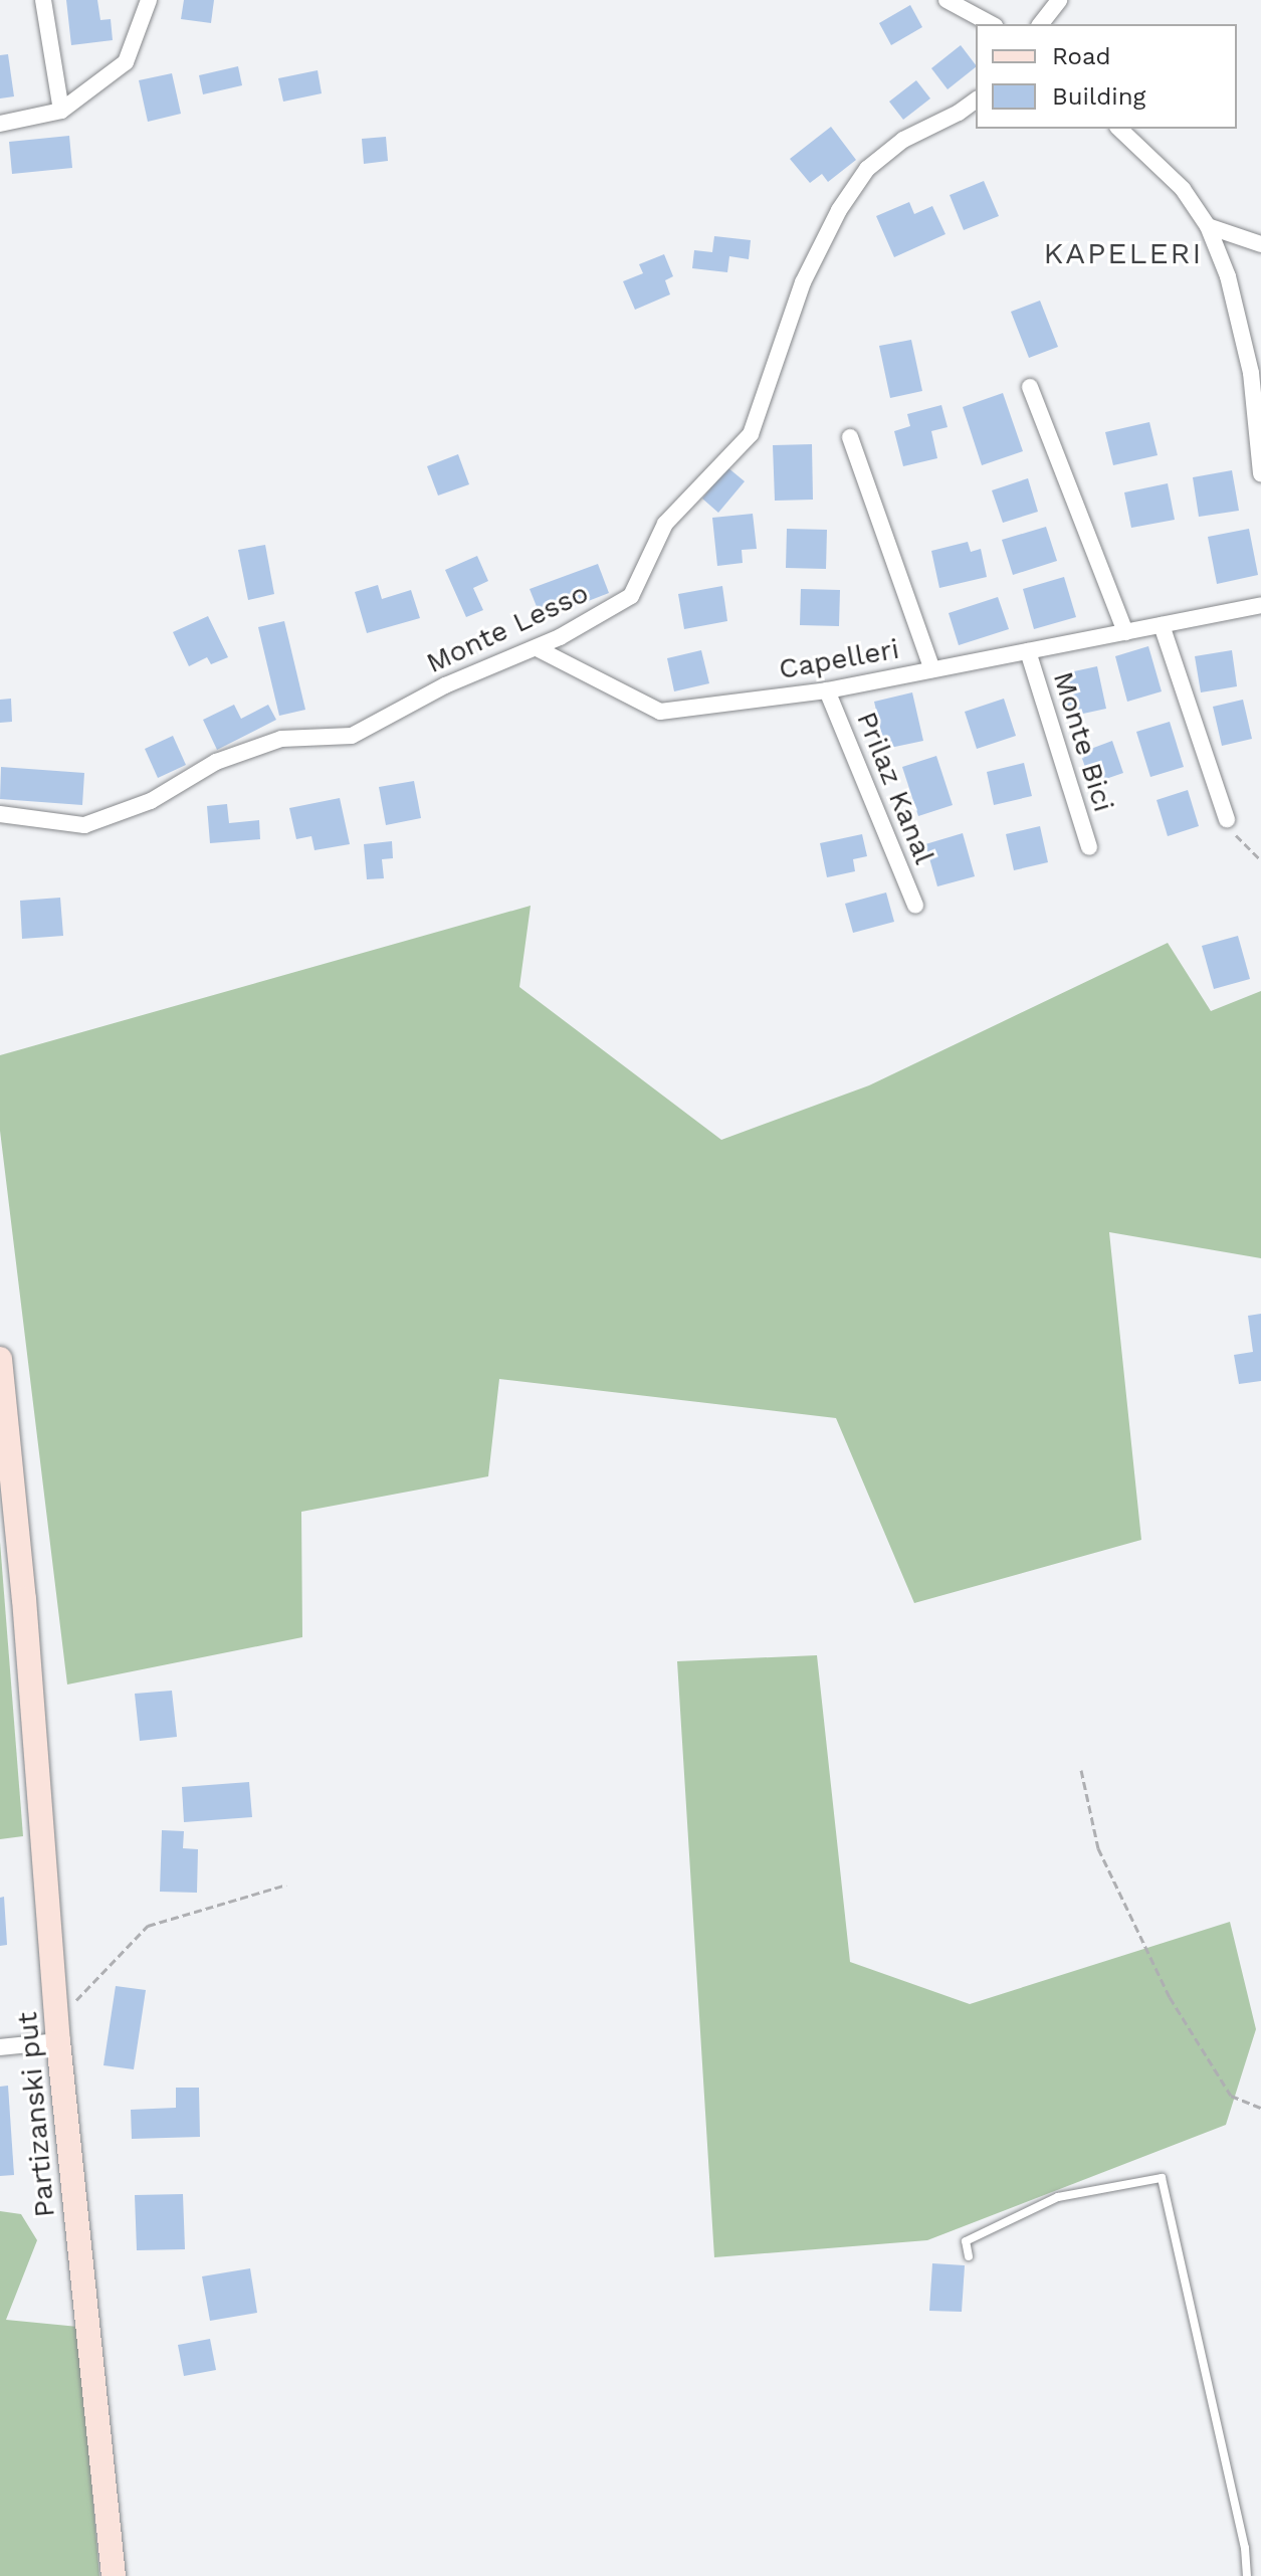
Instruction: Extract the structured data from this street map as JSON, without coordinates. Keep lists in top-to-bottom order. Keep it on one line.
{"streets":{"street":["Monte Lesso","Capelleri","Monte Bici","Prilaz Kanal","Partizanski put"]},"crossings":[["Monte Lesso","Capelleri"],["Capelleri","Monte Bici"],["Capelleri","Prilaz Kanal"]],"districts":["KAPELERI"],"legend":["Road","Building"]}
